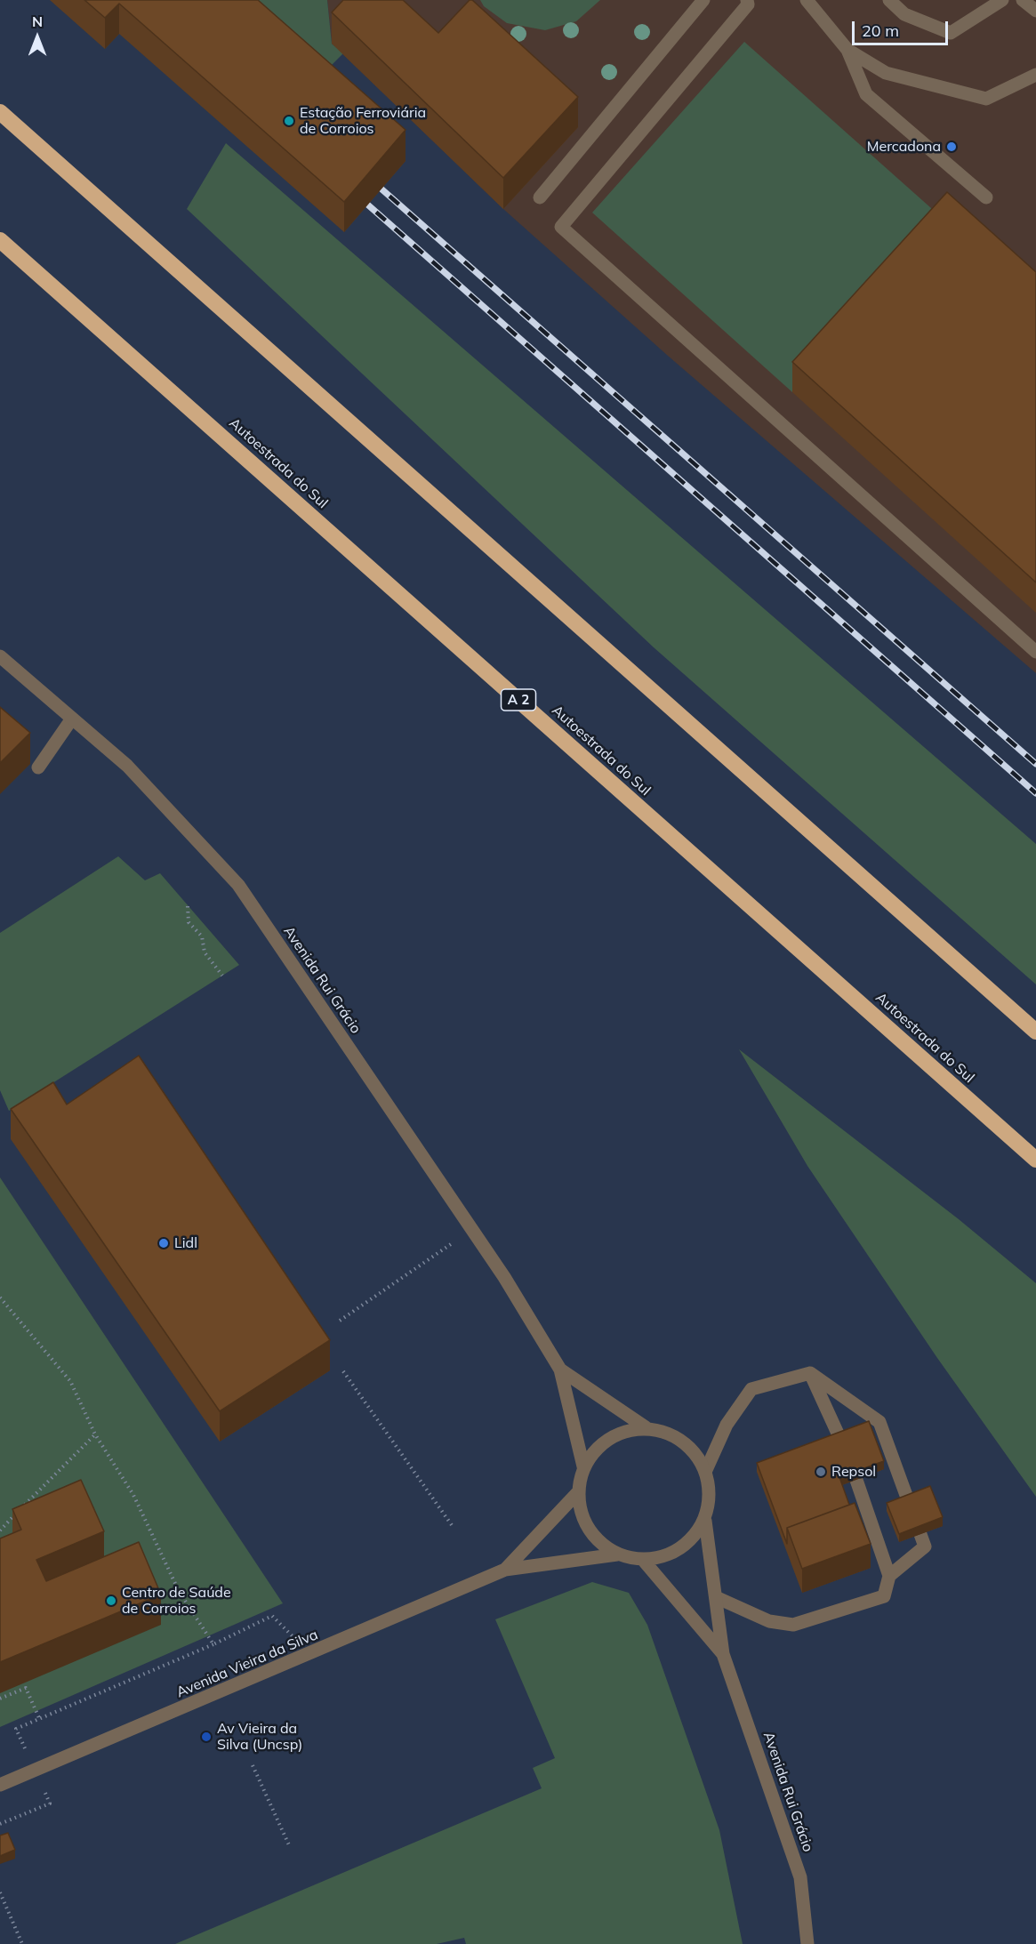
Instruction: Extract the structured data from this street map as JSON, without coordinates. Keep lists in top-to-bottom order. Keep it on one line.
{"streets":{"highway":["Autoestrada do Sul","A 2"],"street":["Avenida Rui Grácio","Avenida Vieira da Silva"]},"crossings":[["Avenida Rui Grácio","Avenida Vieira da Silva"]],"places":["Estação Ferroviária de Corroios","Mercadona","Lidl","Repsol","Centro de Saúde de Corroios","Av Vieira da Silva (Uncsp)"],"scale_bar":"20 m","north":"top"}
